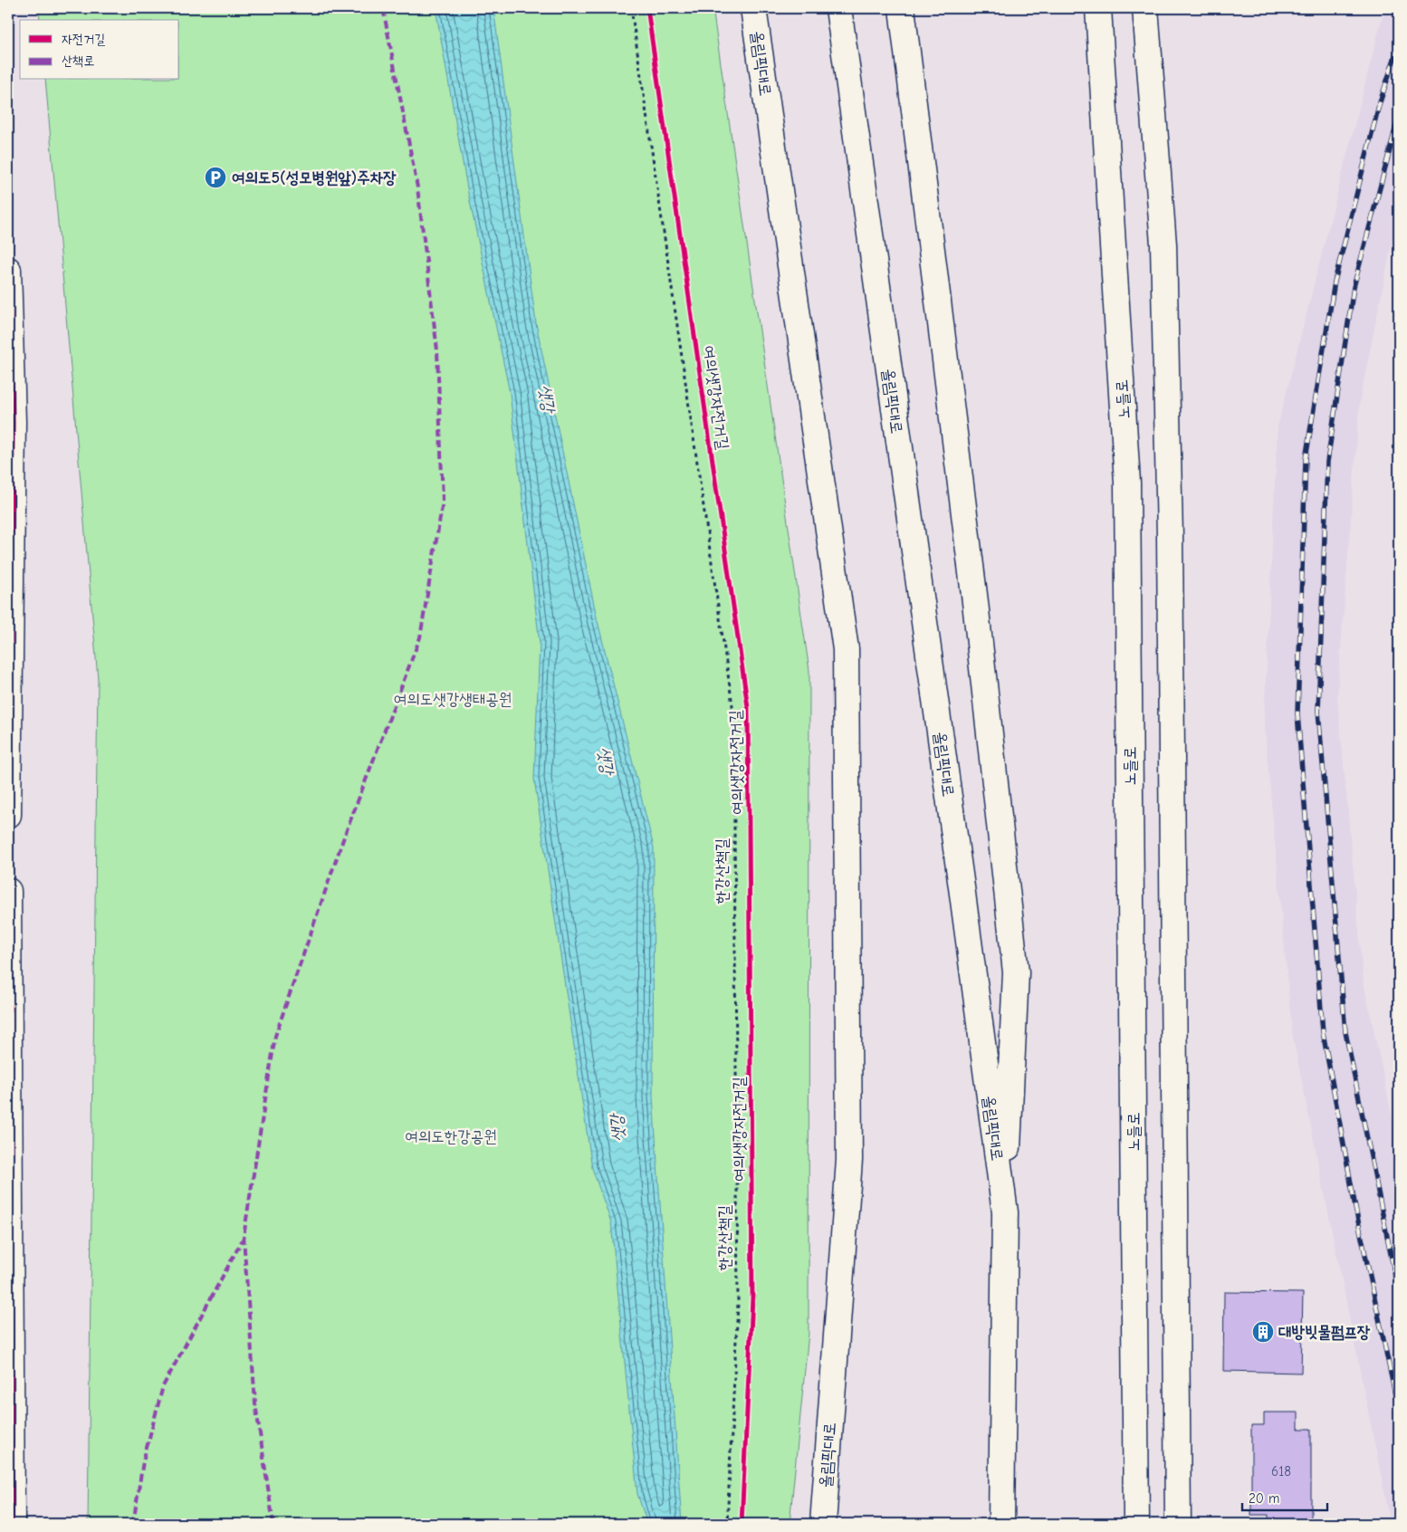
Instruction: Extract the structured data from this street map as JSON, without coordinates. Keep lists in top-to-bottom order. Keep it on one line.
{"streets":{"main road":["올림픽대로","노들로"],"path":["한강산책길"],"cycle path":["여의샛강자전거길"]},"water":["샛강"],"parks":["여의도샛강생태공원","여의도한강공원"],"places":{"parking":["여의도5(성모병원앞)주차장"],"building":["대방빗물펌프장"]},"house_numbers":["618"],"legend":["자전거길","산책로"],"scale_bar":"20 m"}
